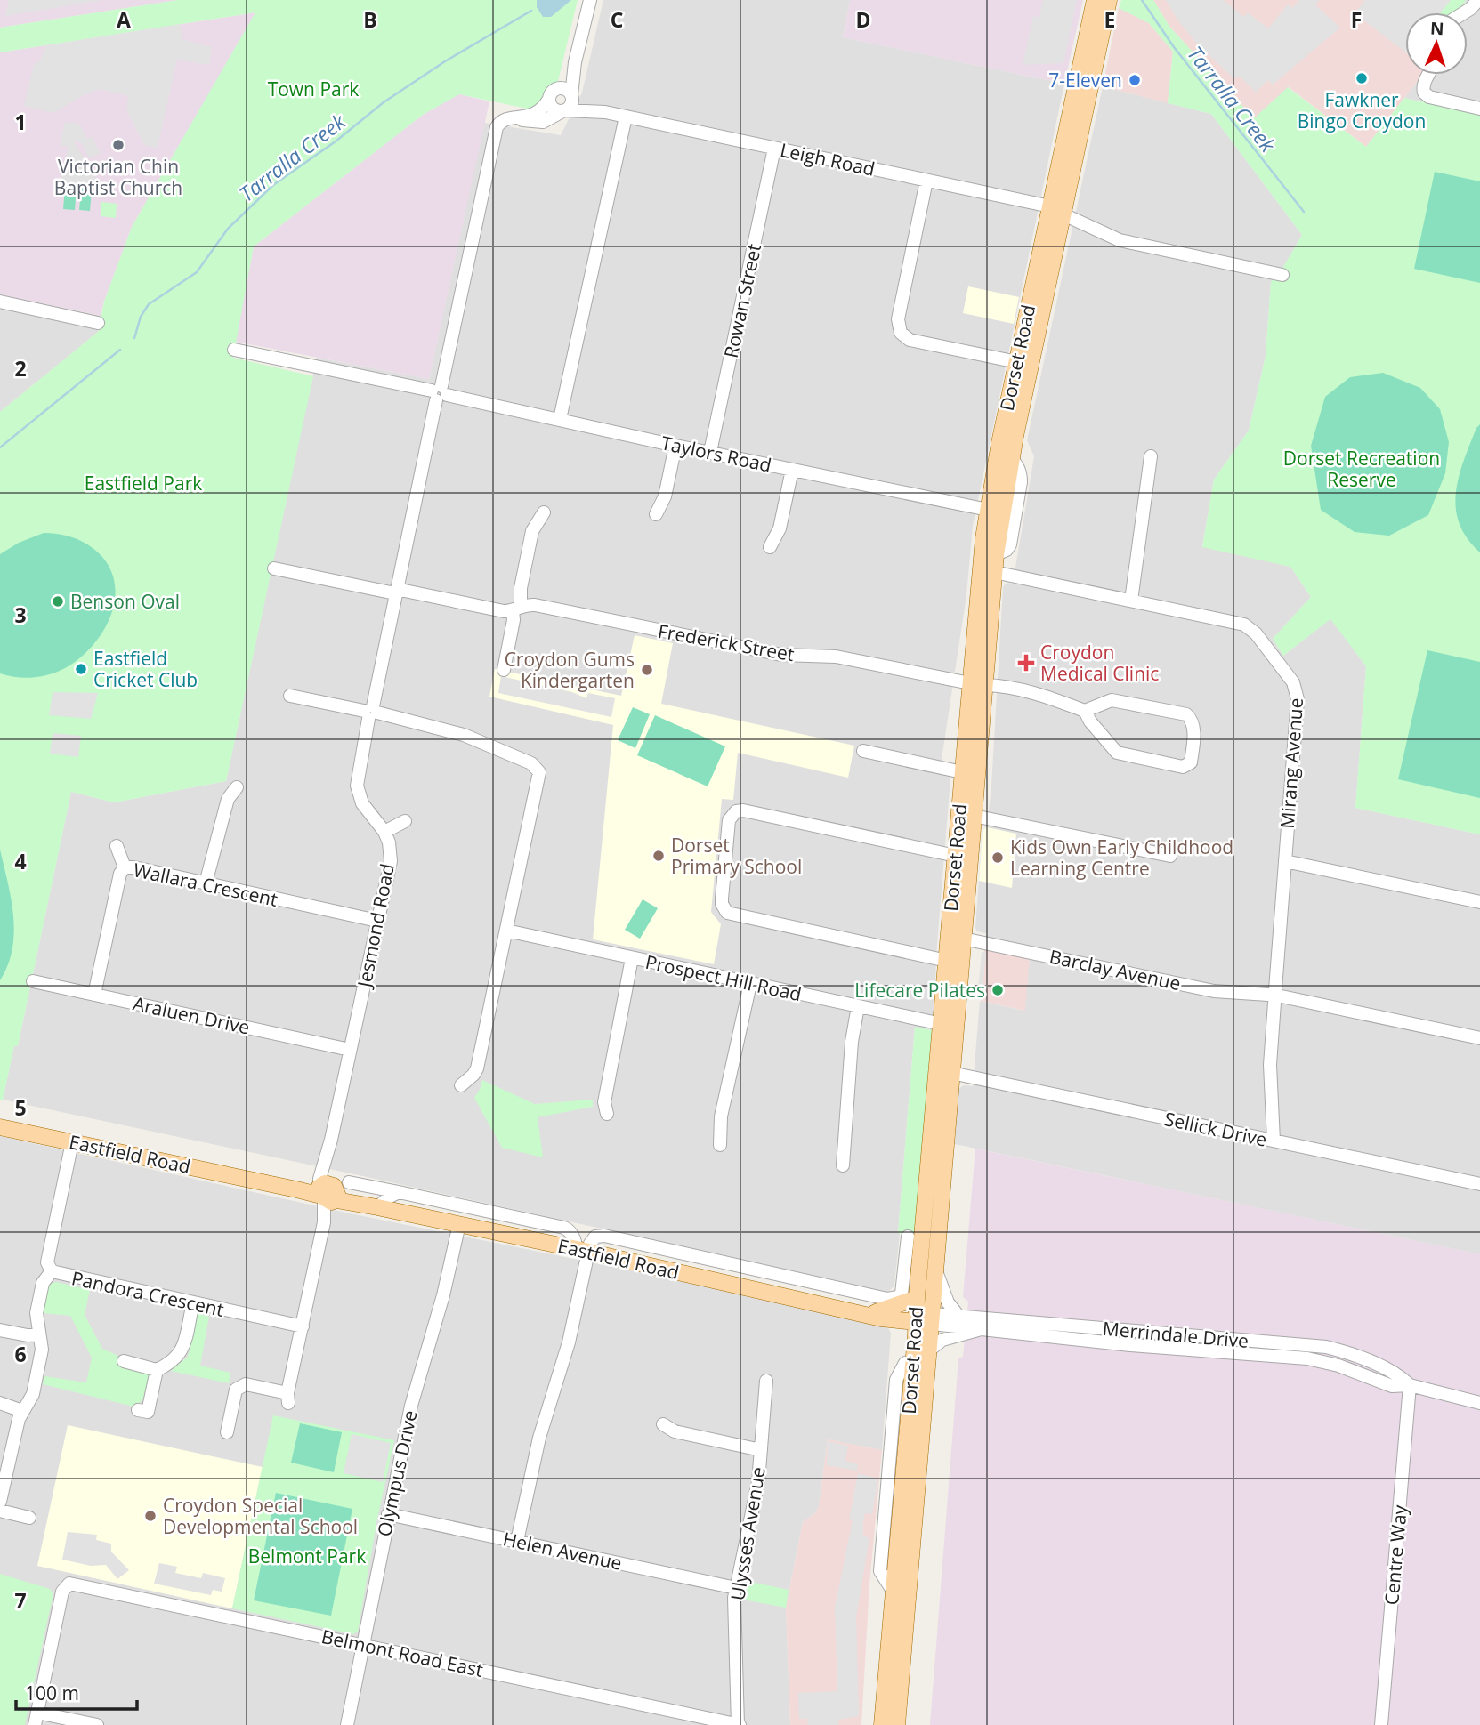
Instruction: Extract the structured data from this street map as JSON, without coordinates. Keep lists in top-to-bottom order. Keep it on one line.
{"streets":{"main road":["Dorset Road","Eastfield Road"],"street":["Leigh Road","Rowan Street","Taylors Road","Frederick Street","Mirang Avenue","Wallara Crescent","Jesmond Road","Barclay Avenue","Prospect Hill Road","Araluen Drive","Sellick Drive","Pandora Crescent","Merrindale Drive","Olympus Drive","Ulysses Avenue","Helen Avenue","Centre Way","Belmont Road East"]},"crossings":[["Leigh Road","Rowan Street"],["Leigh Road","Dorset Road"],["Rowan Street","Taylors Road"],["Dorset Road","Taylors Road"],["Dorset Road","Frederick Street"],["Dorset Road","Mirang Avenue"],["Dorset Road","Barclay Avenue"],["Dorset Road","Prospect Hill Road"],["Dorset Road","Sellick Drive"],["Dorset Road","Eastfield Road"],["Dorset Road","Merrindale Drive"],["Taylors Road","Jesmond Road"],["Frederick Street","Jesmond Road"],["Mirang Avenue","Barclay Avenue"],["Mirang Avenue","Sellick Drive"],["Wallara Crescent","Jesmond Road"],["Wallara Crescent","Araluen Drive"],["Jesmond Road","Araluen Drive"],["Jesmond Road","Eastfield Road"],["Jesmond Road","Pandora Crescent"],["Eastfield Road","Pandora Crescent"],["Eastfield Road","Merrindale Drive"],["Eastfield Road","Olympus Drive"],["Merrindale Drive","Centre Way"],["Olympus Drive","Helen Avenue"],["Olympus Drive","Belmont Road East"],["Ulysses Avenue","Helen Avenue"],["Ulysses Avenue","Belmont Road East"]],"water":["Tarralla Creek"],"parks":["Town Park","Dorset Recreation Reserve","Eastfield Park","Belmont Park"],"places":{"other":["Fawkner Bingo Croydon","7-Eleven","Victorian Chin Baptist Church","Benson Oval","Eastfield Cricket Club","Croydon Gums Kindergarten","Dorset Primary School","Kids Own Early Childhood Learning Centre","Lifecare Pilates","Croydon Special Developmental School"],"health":["Croydon Medical Clinic"]},"scale_bar":"100 m","north":"top","grid":{"columns":["A","B","C","D","E","F"],"rows":["1","2","3","4","5","6","7"]}}
